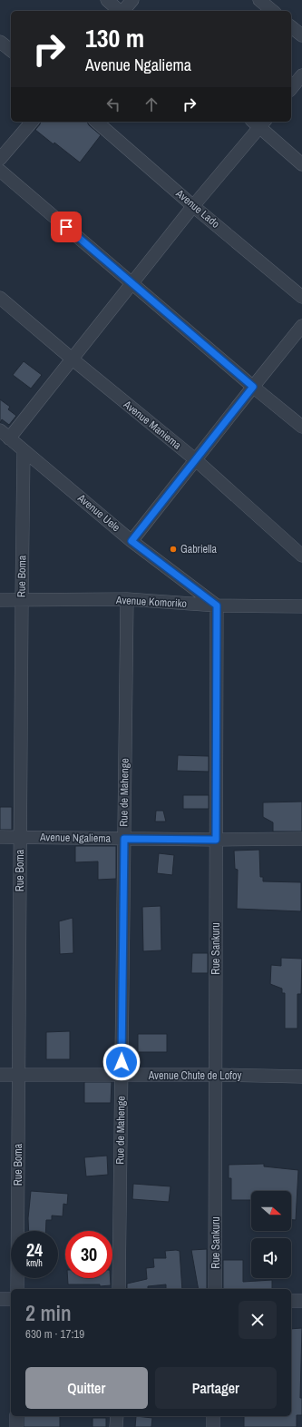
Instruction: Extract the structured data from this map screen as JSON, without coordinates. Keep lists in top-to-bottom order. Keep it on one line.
{"streets":{"street":["Avenue Lado","Avenue Maniema","Avenue Uele","Rue Boma","Avenue Komoriko","Rue de Mahenge","Avenue Ngaliema","Rue Sankuru","Avenue Chute de Lofoy"]},"crossings":[["Avenue Uele","Rue Boma"],["Avenue Uele","Avenue Komoriko"],["Avenue Uele","Rue Sankuru"],["Rue Boma","Avenue Komoriko"],["Rue Boma","Avenue Ngaliema"],["Rue Boma","Avenue Chute de Lofoy"],["Avenue Komoriko","Rue de Mahenge"],["Avenue Komoriko","Rue Sankuru"],["Rue de Mahenge","Avenue Ngaliema"],["Rue de Mahenge","Avenue Chute de Lofoy"],["Avenue Ngaliema","Rue Sankuru"],["Rue Sankuru","Avenue Chute de Lofoy"]],"places":["Gabriella"],"north":"right","page":{"turn":["130 m","Avenue Ngaliema"],"speed":"24 km/h","limit":"30","heading":["2 min","630 m · 17:19"],"buttons":["Quitter","Partager"]}}
